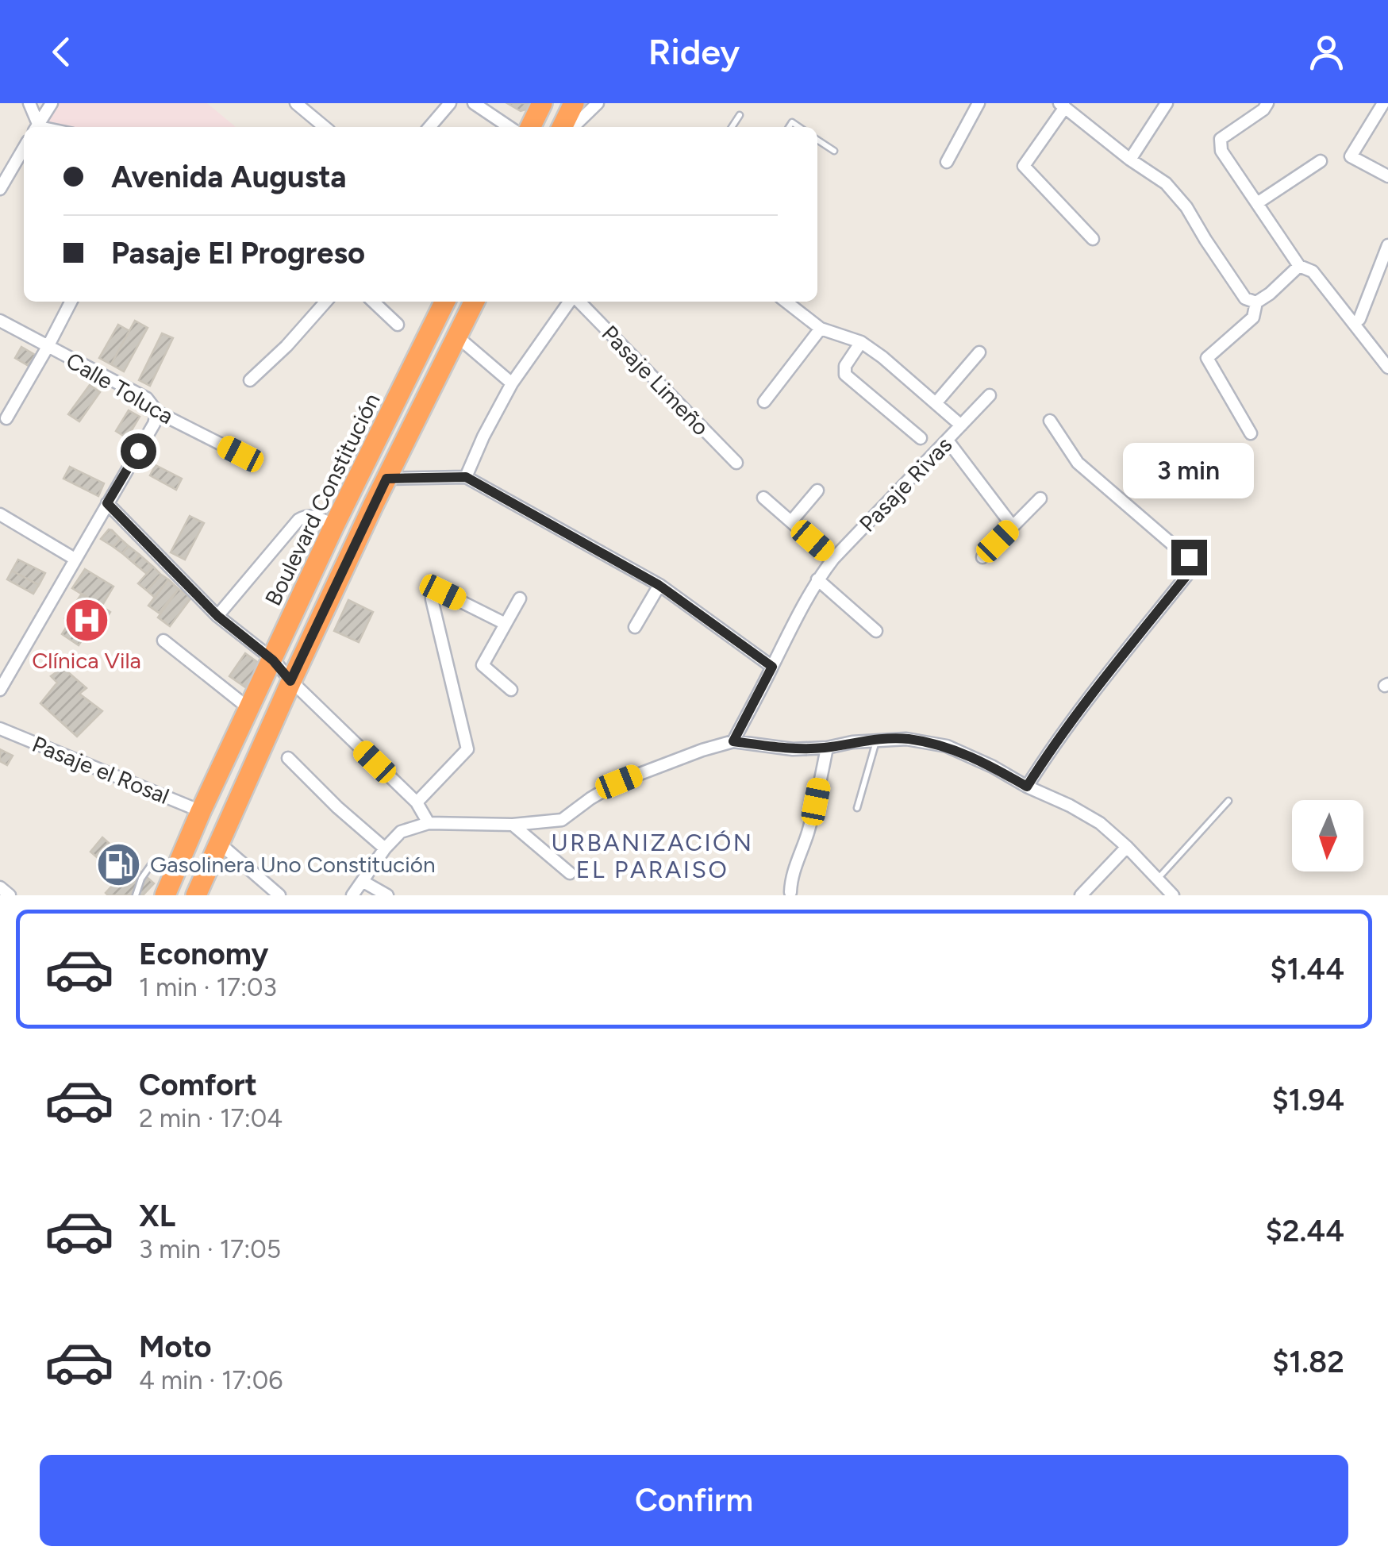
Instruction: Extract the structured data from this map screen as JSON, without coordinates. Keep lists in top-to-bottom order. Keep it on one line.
{"streets":{"highway":["Boulevard Constitución"],"street":["Pasaje Limeño","Calle Toluca","Pasaje Rivas","Pasaje el Rosal"]},"crossings":[["Boulevard Constitución","Pasaje el Rosal"]],"districts":["URBANIZACIÓN EL PARAISO"],"places":{"hospital":["Clínica Vila"],"fuel station":["Gasolinera Uno Constitución"]},"north":"bottom","page":{"header":"Ridey","banner":["Avenida Augusta","Pasaje El Progreso"],"bubble":"3 min","list":[{"name":"Economy","note":"1 min · 17:03","value":"$1.44"},{"name":"Comfort","note":"2 min · 17:04","value":"$1.94"},{"name":"XL","note":"3 min · 17:05","value":"$2.44"},{"name":"Moto","note":"4 min · 17:06","value":"$1.82"}],"buttons":"Confirm"}}
